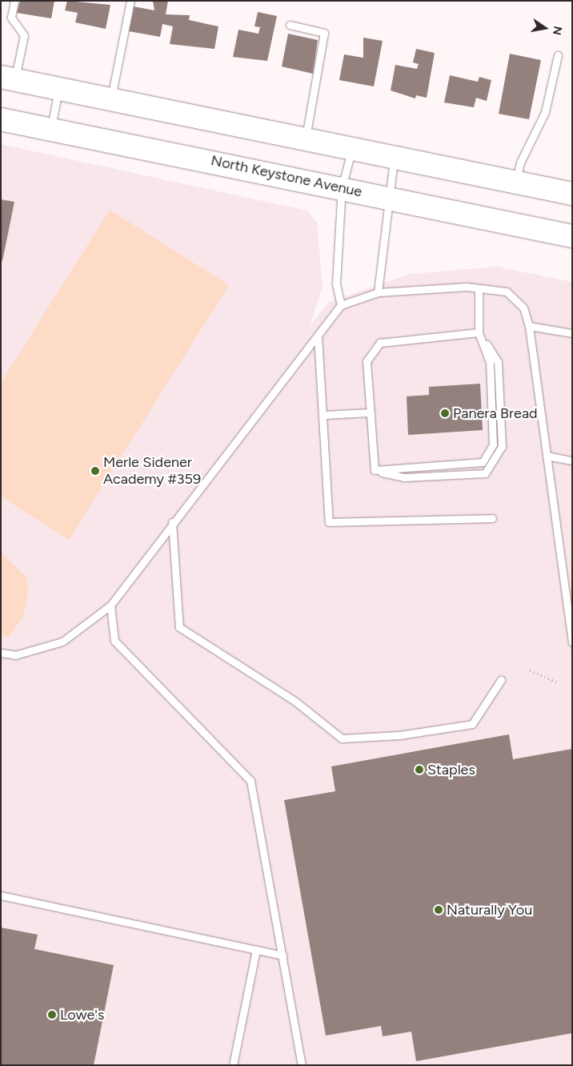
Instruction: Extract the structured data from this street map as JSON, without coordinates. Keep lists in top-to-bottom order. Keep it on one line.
{"streets":{"main road":["North Keystone Avenue"]},"places":["Panera Bread","Merle Sidener Academy #359","Staples","Naturally You","Lowe's"],"north":"right"}
